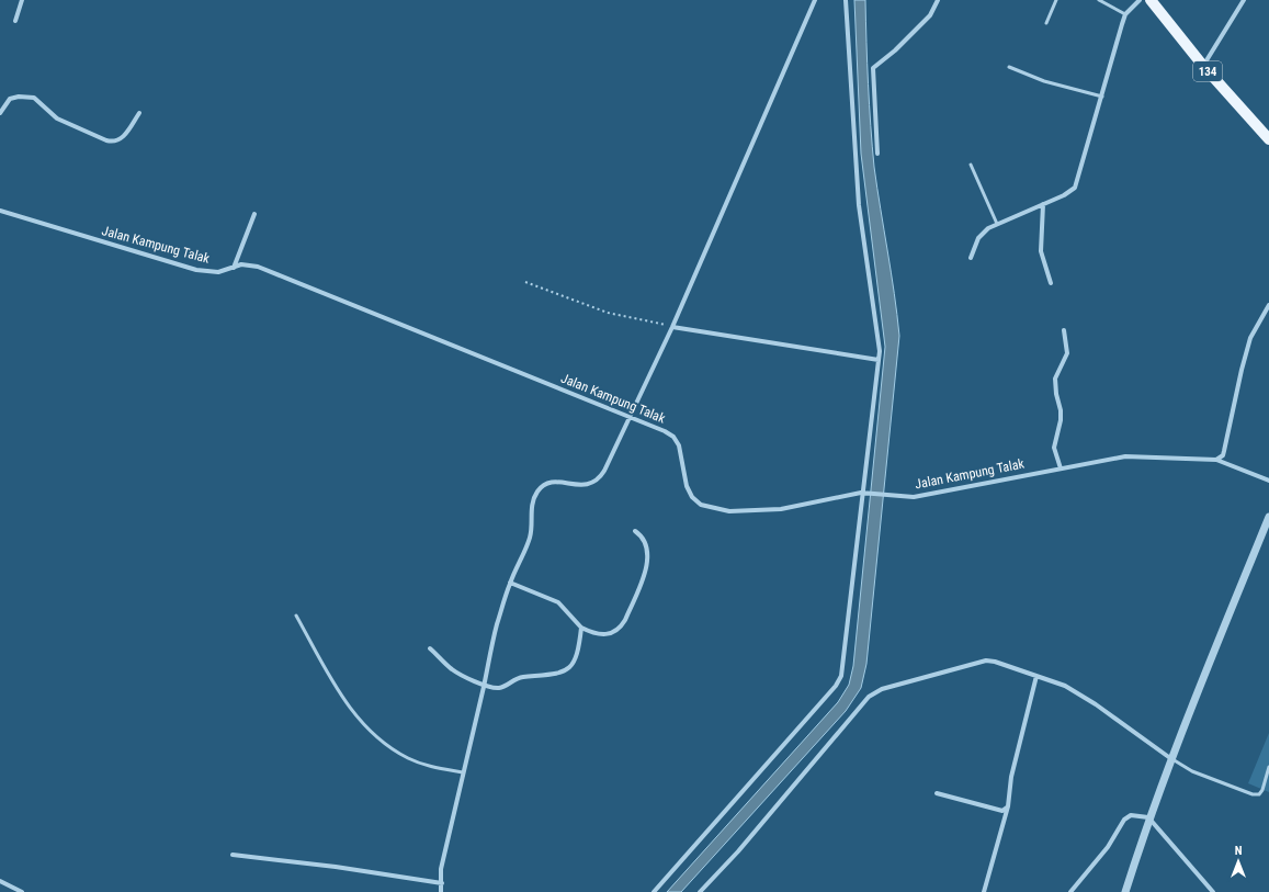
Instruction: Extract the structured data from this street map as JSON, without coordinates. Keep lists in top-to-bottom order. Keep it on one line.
{"streets":{"main road":["134"],"street":["Jalan Kampung Talak"]},"north":"top"}
